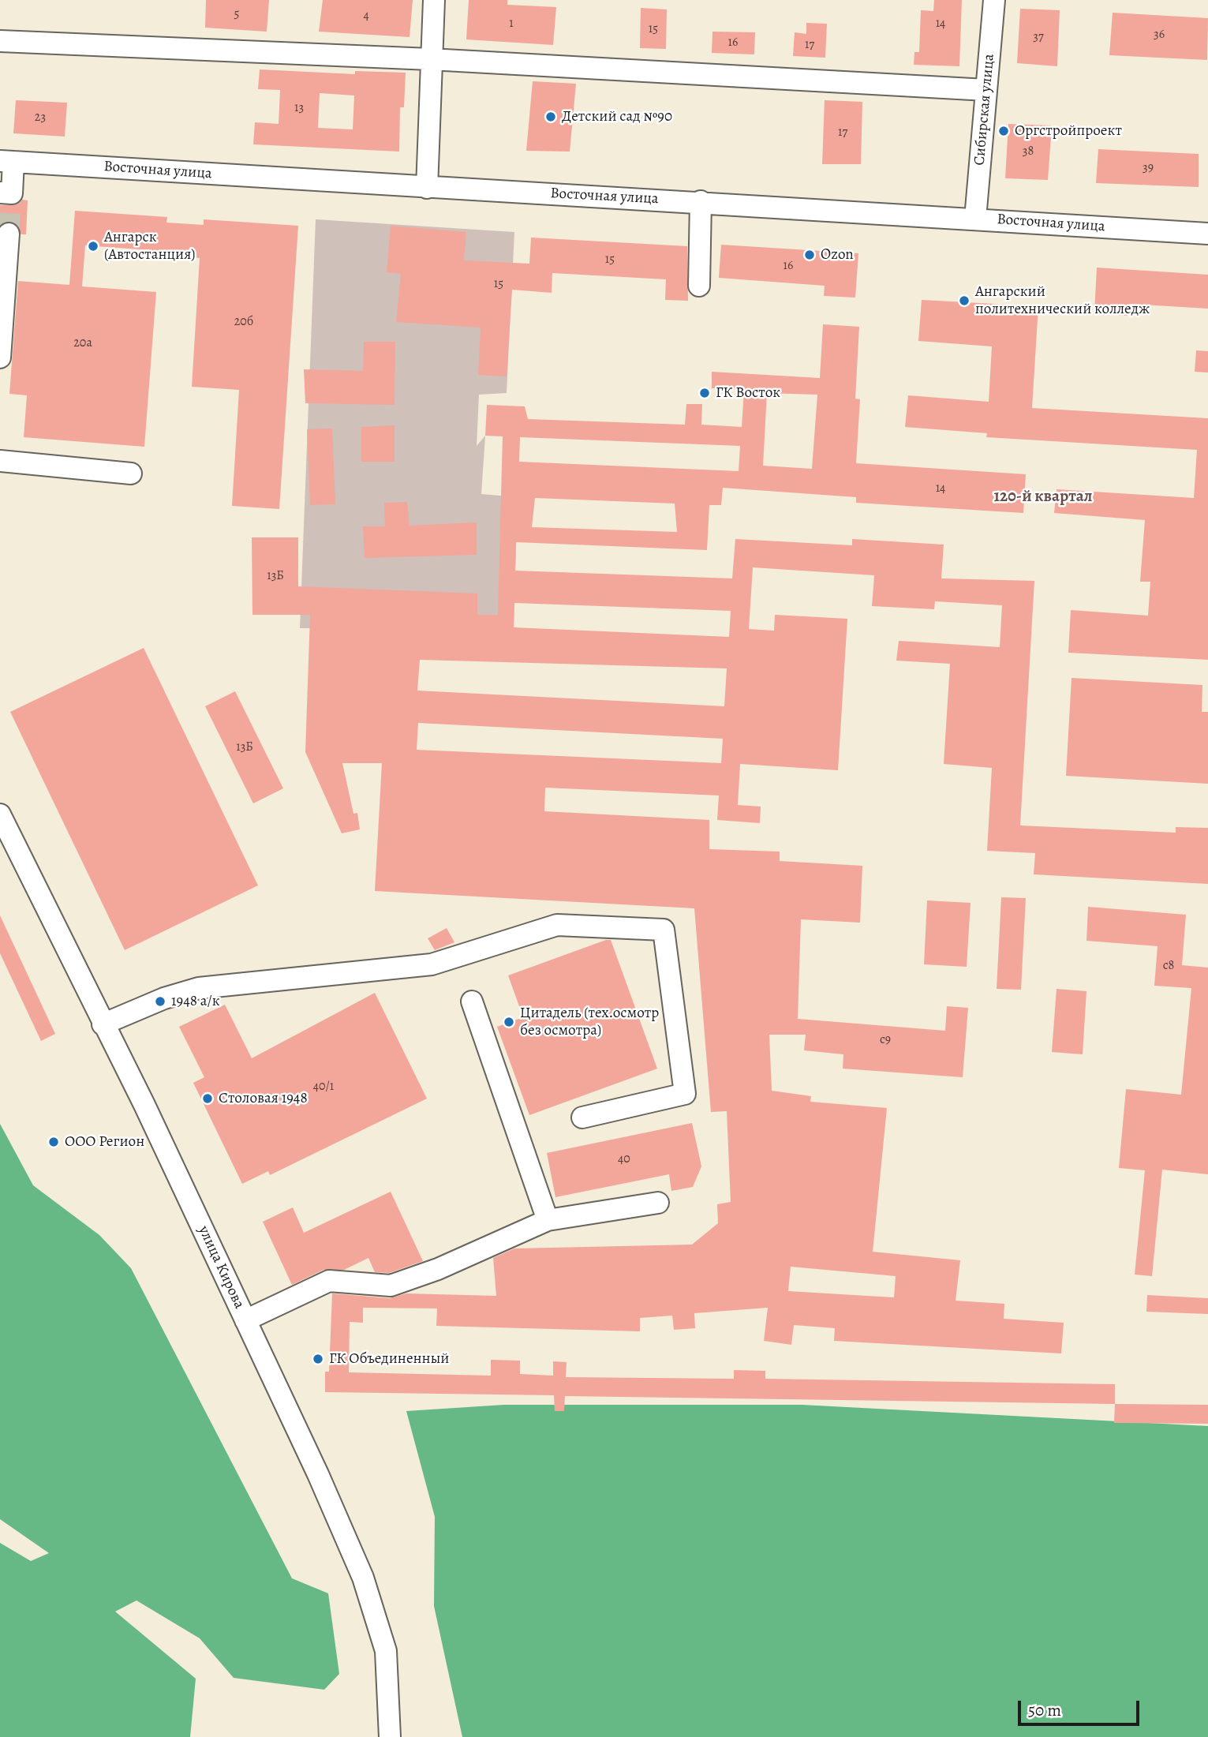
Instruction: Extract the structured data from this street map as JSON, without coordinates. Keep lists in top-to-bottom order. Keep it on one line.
{"streets":{"street":["Сибирская улица","Восточная улица","улица Кирова"]},"crossings":[["Сибирская улица","Восточная улица"]],"districts":["120-й квартал"],"places":["Детский сад №90","Оргстройпроект","Ангарск (Автостанция)","Ozon","Ангарский политехнический колледж","ГК Восток","1948 а/к","Цитадель (тех.осмотр без осмотра)","Столовая 1948","ООО Регион","ГК Объединенный"],"house_numbers":["5","4","1","14","15","36","37","16","17","13","23","17","38","39","15","16","15","20б","20а","14","13Б","13Б","с8","с9","40/1","40"],"scale_bar":"50 m"}
